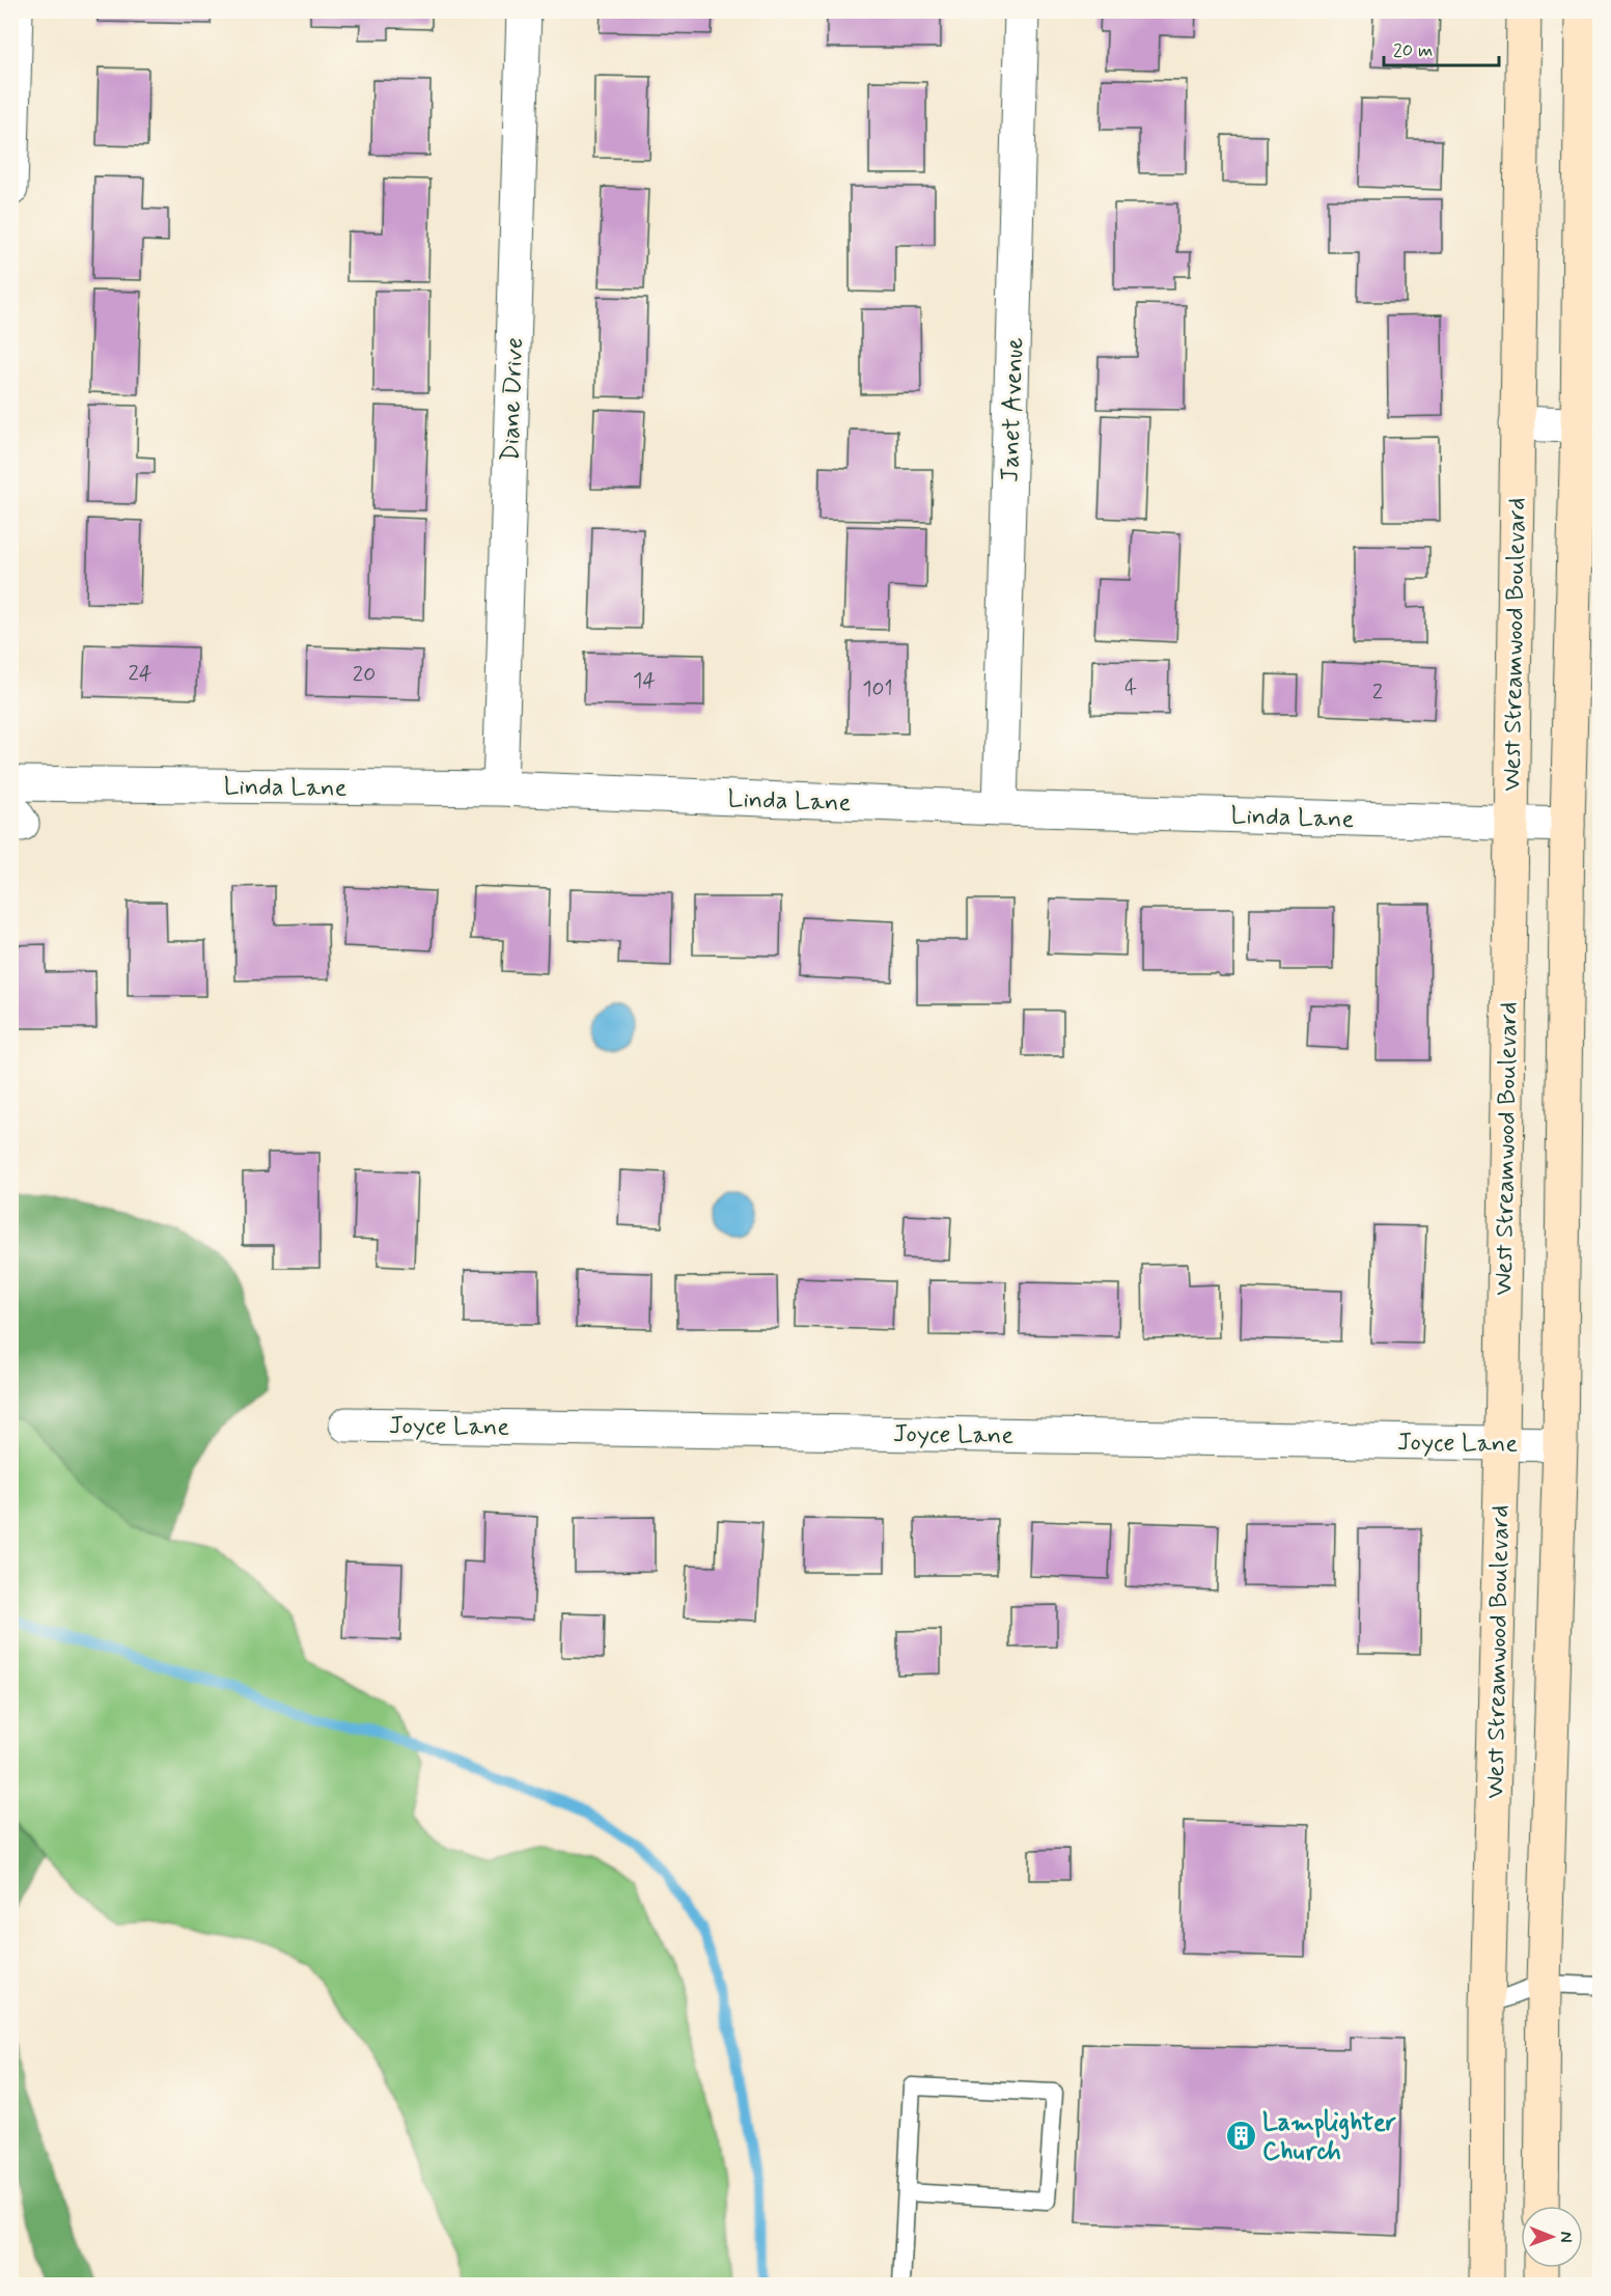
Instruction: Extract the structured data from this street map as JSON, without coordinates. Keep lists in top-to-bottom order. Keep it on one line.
{"streets":{"street":["Diane Drive","Janet Avenue","West Streamwood Boulevard","Linda Lane","Joyce Lane"]},"crossings":[["Diane Drive","Linda Lane"],["Janet Avenue","Linda Lane"],["West Streamwood Boulevard","Linda Lane"],["West Streamwood Boulevard","Joyce Lane"]],"places":{"building":["Lamplighter Church"]},"house_numbers":["24","20","14","4","101","2"],"scale_bar":"20 m","north":"right"}
